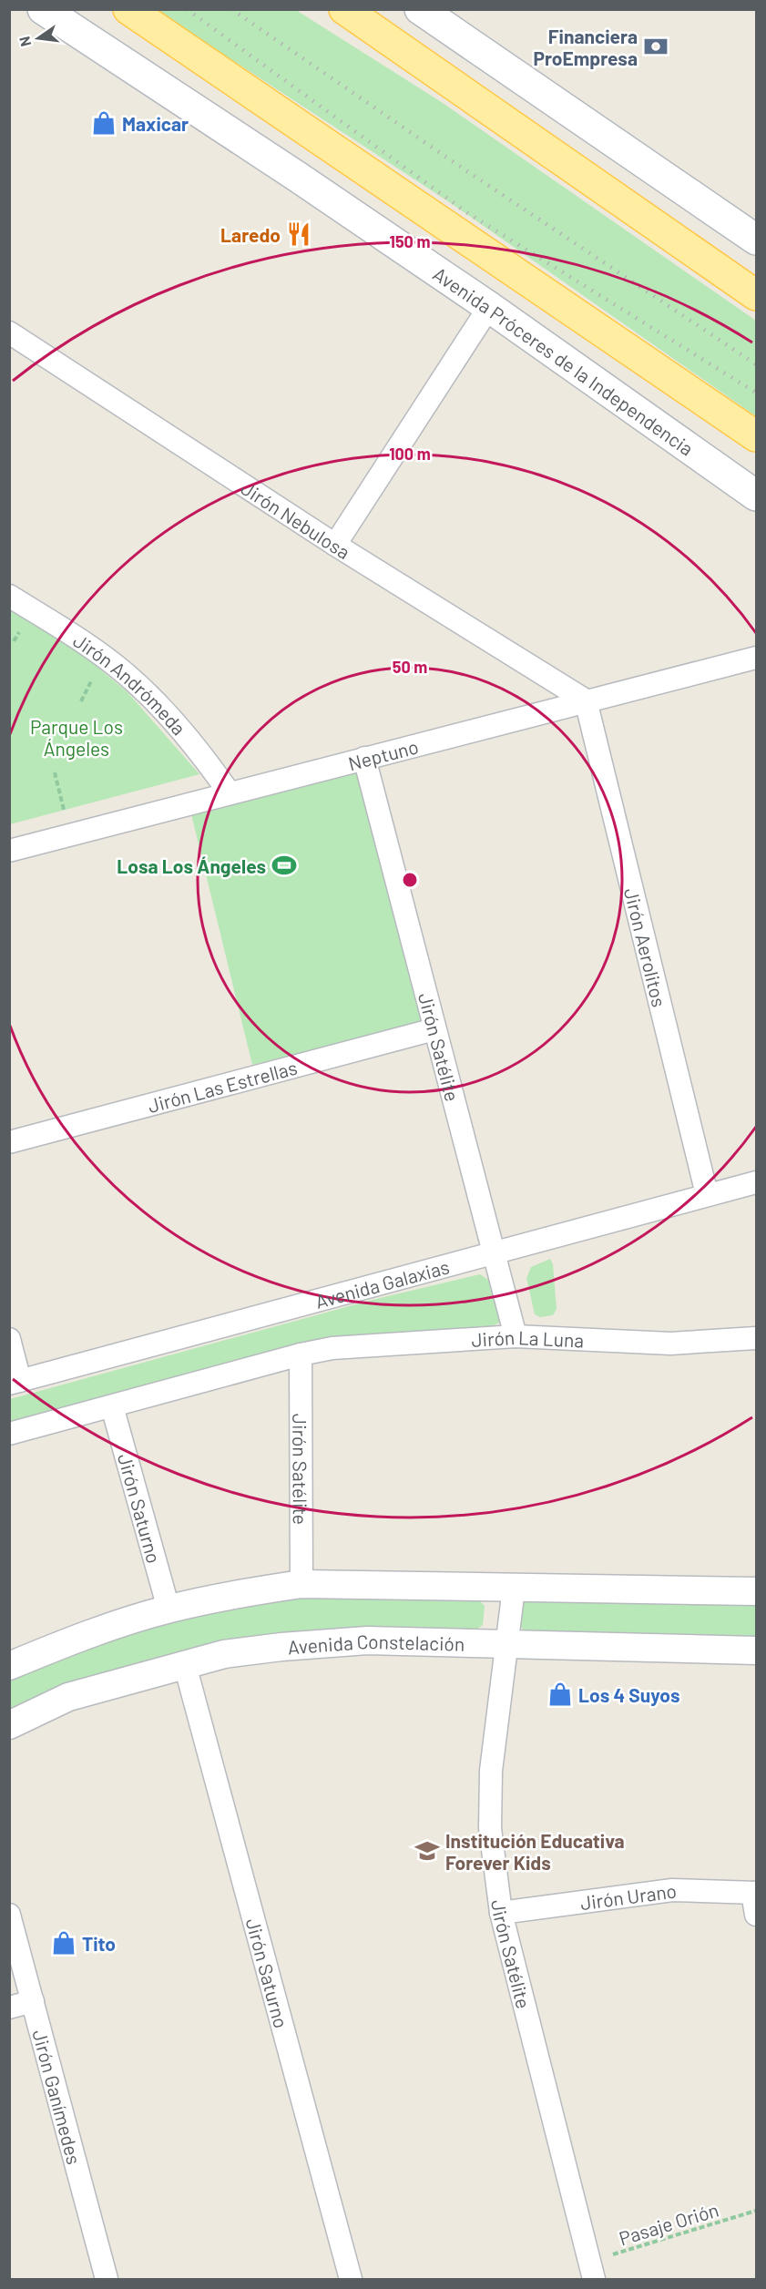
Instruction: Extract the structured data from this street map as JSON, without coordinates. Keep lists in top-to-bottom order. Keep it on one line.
{"streets":{"main road":["Avenida Próceres de la Independencia"],"street":["Jirón Nebulosa","Jirón Andrómeda","Neptuno","Jirón Aerolitos","Jirón Satélite","Jirón Las Estrellas","Avenida Galaxias","Jirón La Luna","Jirón Saturno","Avenida Constelación","Jirón Urano","Jirón Ganímedes"],"path":["Pasaje Orión"]},"crossings":[["Jirón Nebulosa","Neptuno"],["Jirón Nebulosa","Jirón Aerolitos"],["Jirón Andrómeda","Neptuno"],["Neptuno","Jirón Aerolitos"],["Neptuno","Jirón Satélite"],["Jirón Aerolitos","Avenida Galaxias"],["Jirón Satélite","Jirón Las Estrellas"],["Jirón Satélite","Avenida Galaxias"],["Jirón Satélite","Jirón La Luna"],["Jirón Satélite","Avenida Constelación"],["Jirón Satélite","Jirón Urano"],["Jirón Satélite","Pasaje Orión"],["Jirón Saturno","Avenida Constelación"]],"parks":["Parque Los Ángeles"],"places":{"bank":["Financiera ProEmpresa"],"shop":["Maxicar","Los 4 Suyos","Tito"],"restaurant":["Laredo"],"sports":["Losa Los Ángeles"],"school or university":["Institución Educativa Forever Kids"]},"north":"left","rings":["150 m","100 m","50 m"]}
